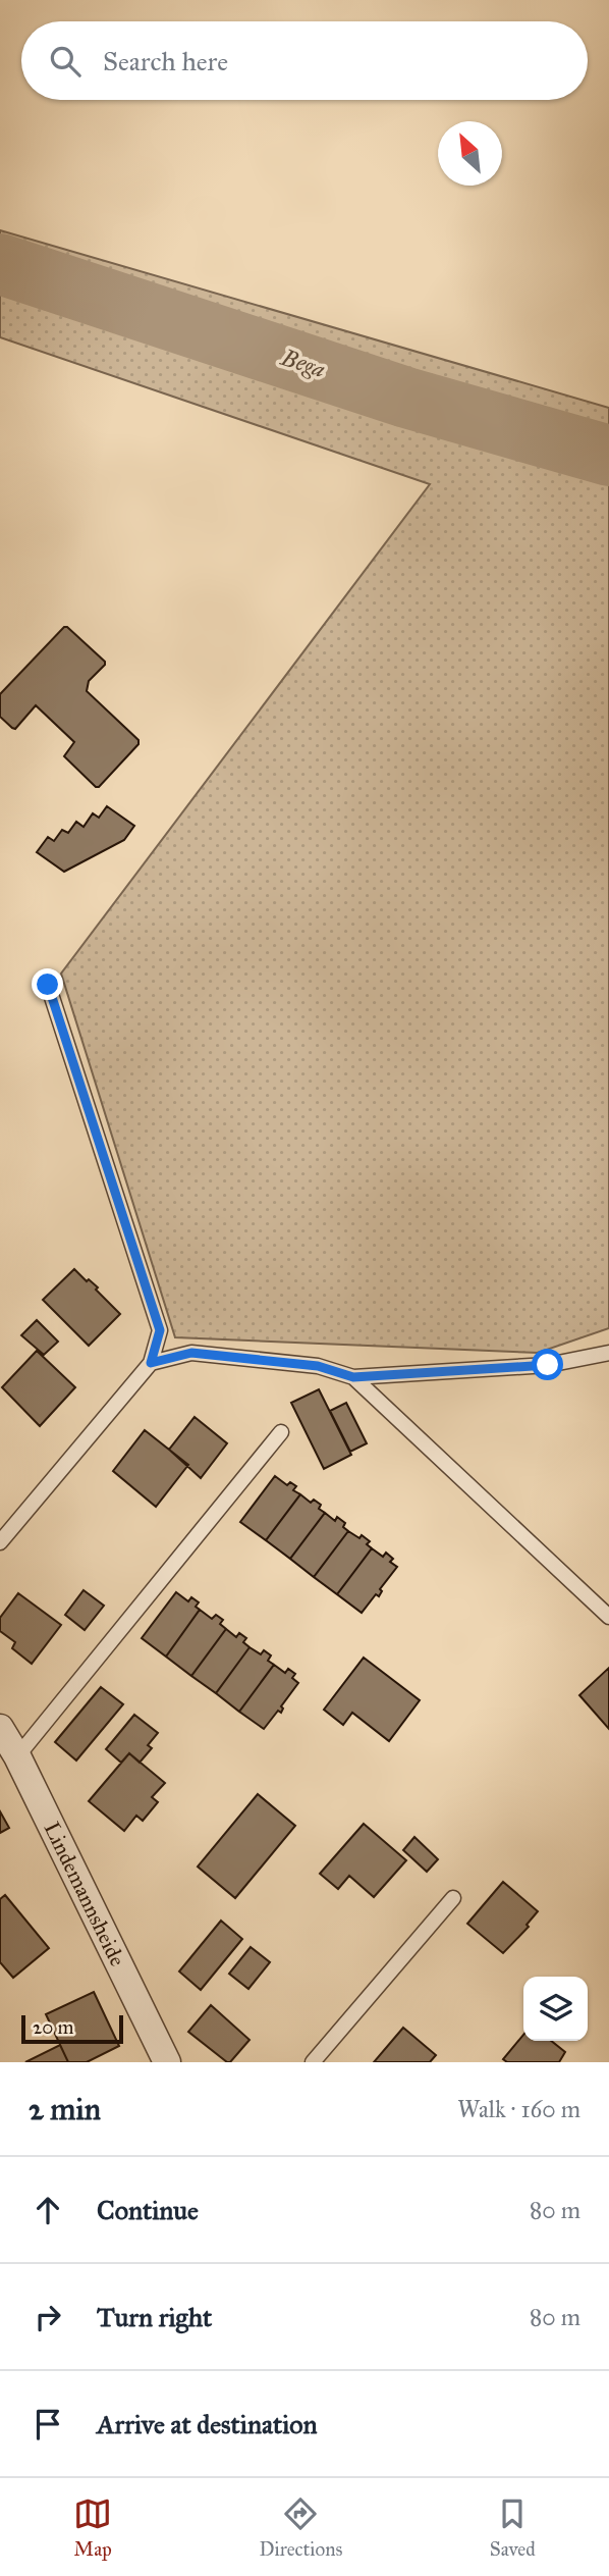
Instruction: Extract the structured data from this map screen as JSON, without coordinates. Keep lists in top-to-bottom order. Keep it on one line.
{"streets":{"street":["Lindemannsheide"]},"water":["Bega"],"scale_bar":"20 m","north":"top left","page":{"search":"Search here","scale":"20 m","heading":["2 min","Walk · 160 m"],"list":[["Continue","80 m"],["Turn right","80 m"],"Arrive at destination"],"nav":["Map","Directions","Saved"]}}
